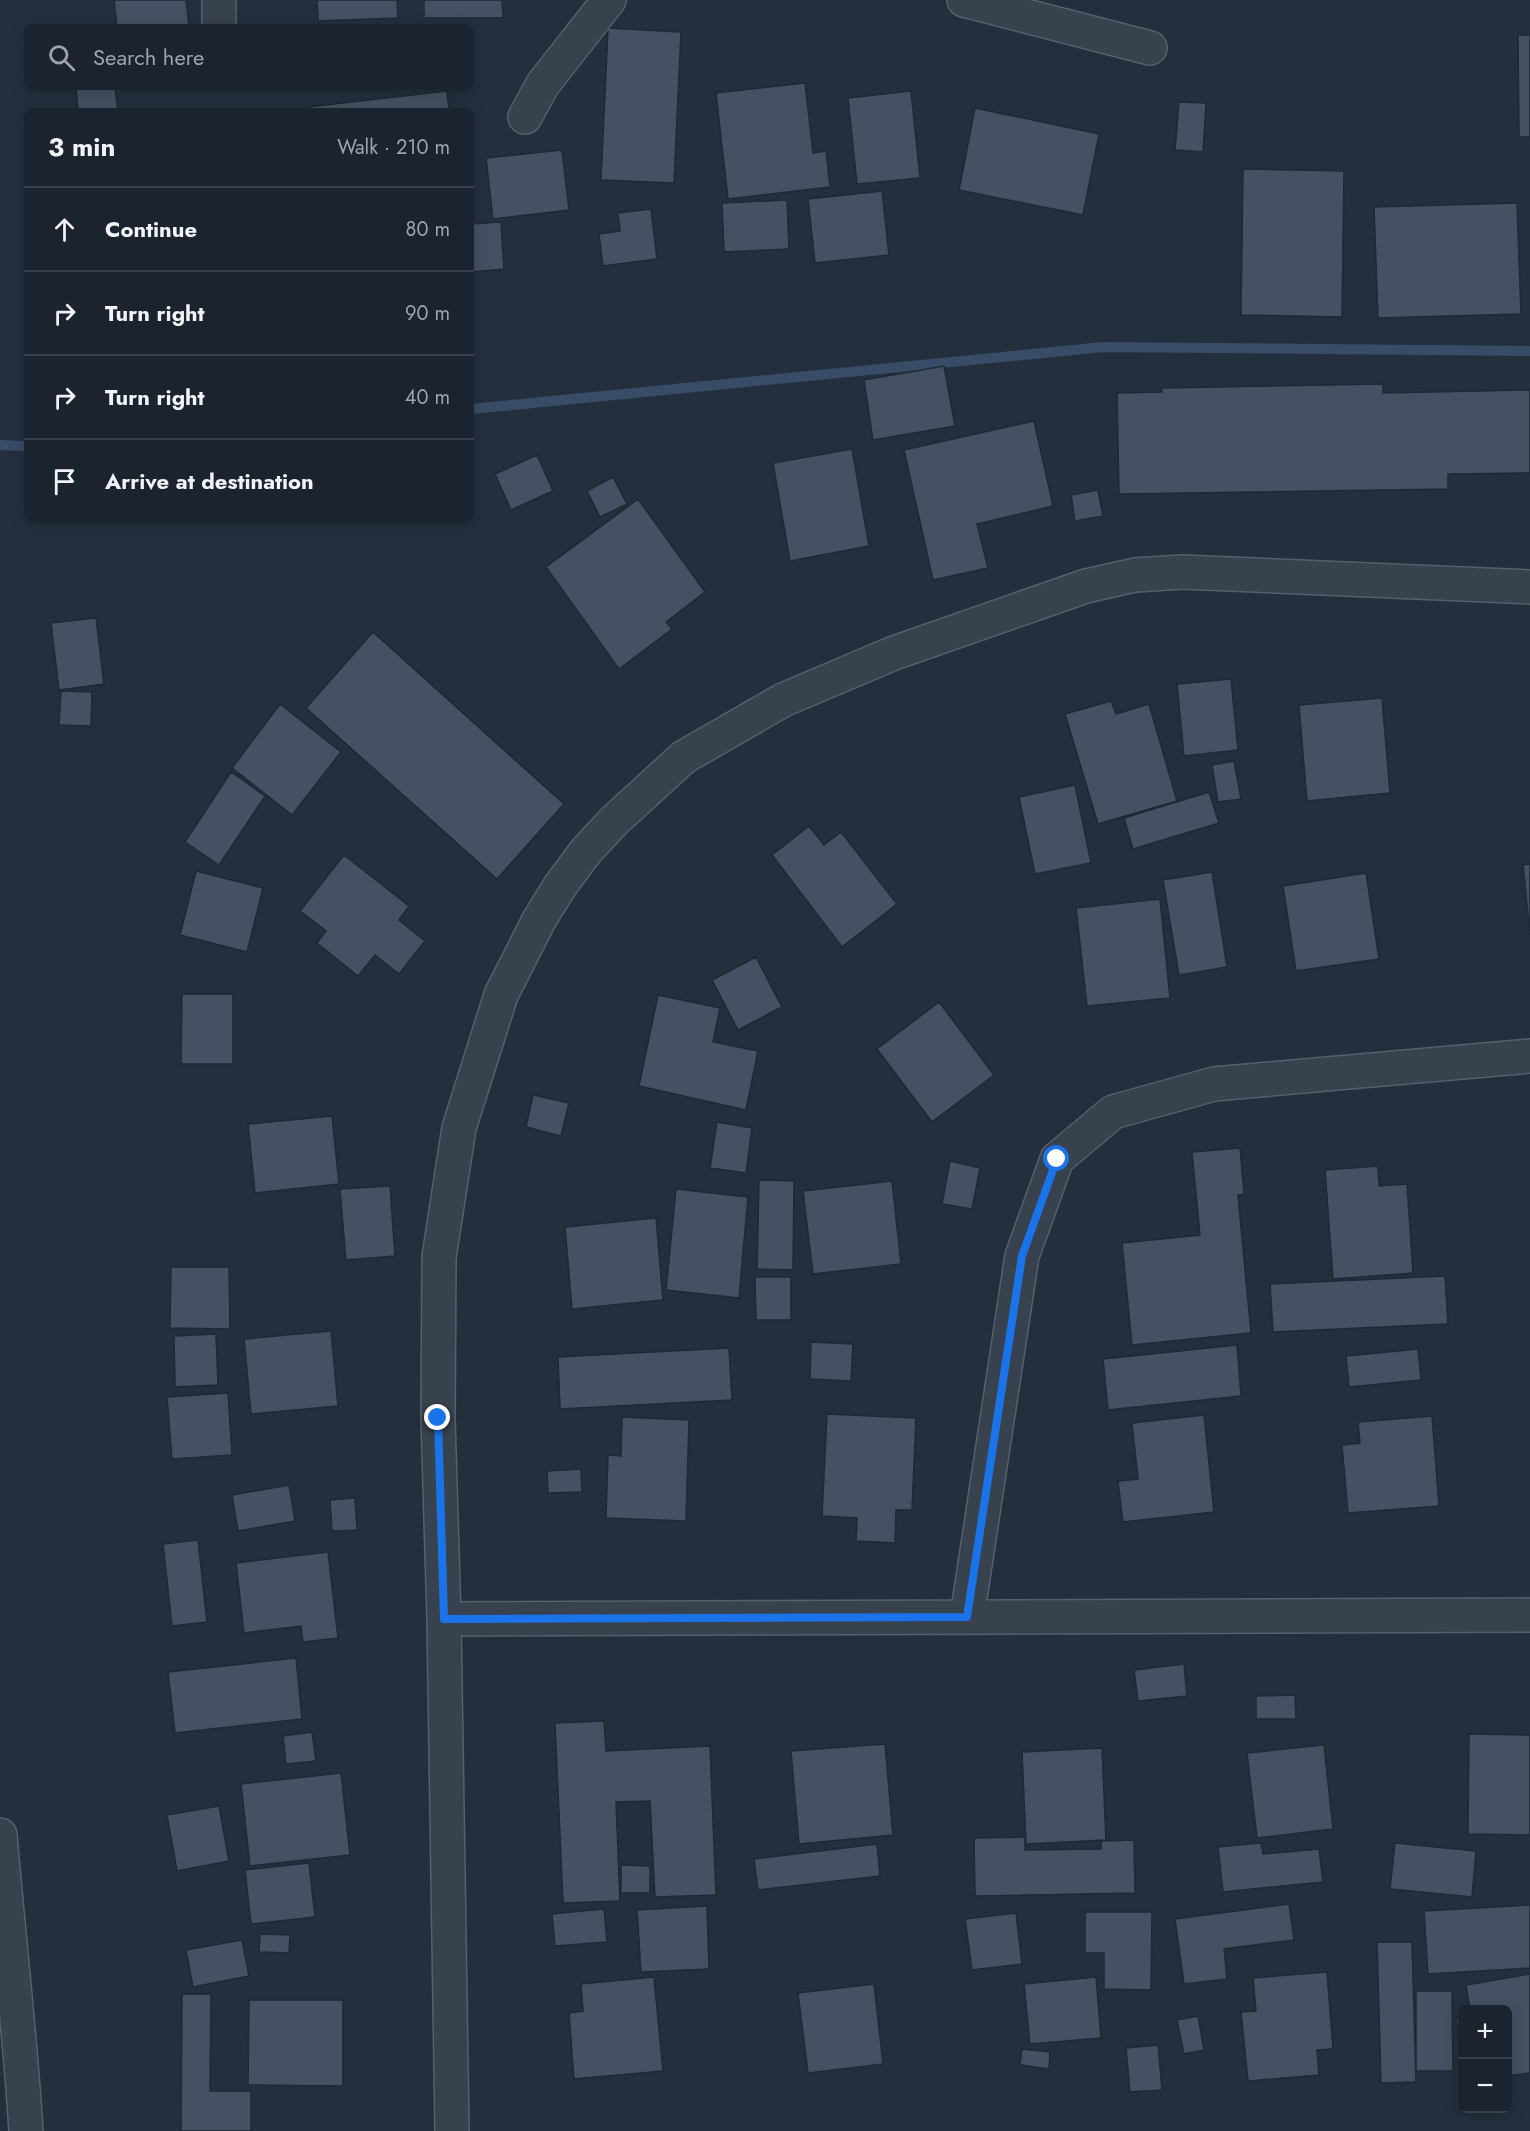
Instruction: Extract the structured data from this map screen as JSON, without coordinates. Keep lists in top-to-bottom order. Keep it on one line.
{"page":{"search":"Search here","heading":["3 min","Walk · 210 m"],"list":[["Continue","80 m"],["Turn right","90 m"],["Turn right","40 m"],"Arrive at destination"],"map_buttons":["+","−"]}}
